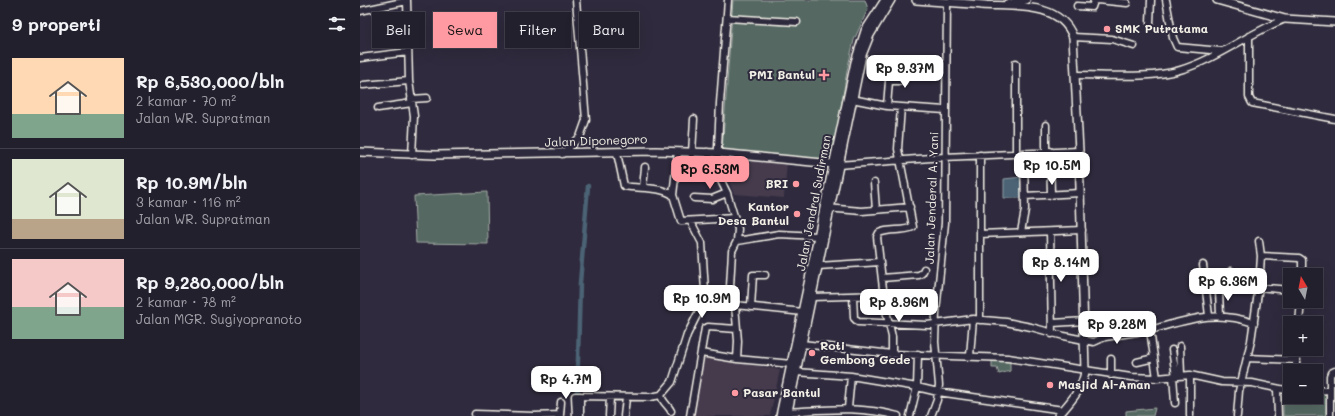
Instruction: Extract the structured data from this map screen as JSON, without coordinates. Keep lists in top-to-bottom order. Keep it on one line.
{"streets":{"main road":["Jalan Diponegoro","Jalan Jendral Sudirman"],"street":["Jalan Jenderal A. Yani"]},"crossings":[["Jalan Diponegoro","Jalan Jendral Sudirman"]],"places":{"other":["SMK Putratama","BRI","Kantor Desa Bantul","Roti Gembong Gede","Masjid Al-Aman","Pasar Bantul"],"health":["PMI Bantul"]},"north":"top","page":{"heading":"9 properti","chip":["Beli","Sewa","Filter","Baru"],"list":[{"name":"Rp 6,530,000/bln","note":"2 kamar · 70 m² · Jalan WR. Supratman"},{"name":"Rp 10.9M/bln","note":"3 kamar · 116 m² · Jalan WR. Supratman"},{"name":"Rp 9,280,000/bln","note":"2 kamar · 78 m² · Jalan MGR. Sugiyopranoto"}],"price":["Rp 9.37M","Rp 10.5M","Rp 6.53M","Rp 8.14M","Rp 6.36M","Rp 10.9M","Rp 8.96M","Rp 9.28M","Rp 4.7M"],"map_buttons":["+","−"]}}
